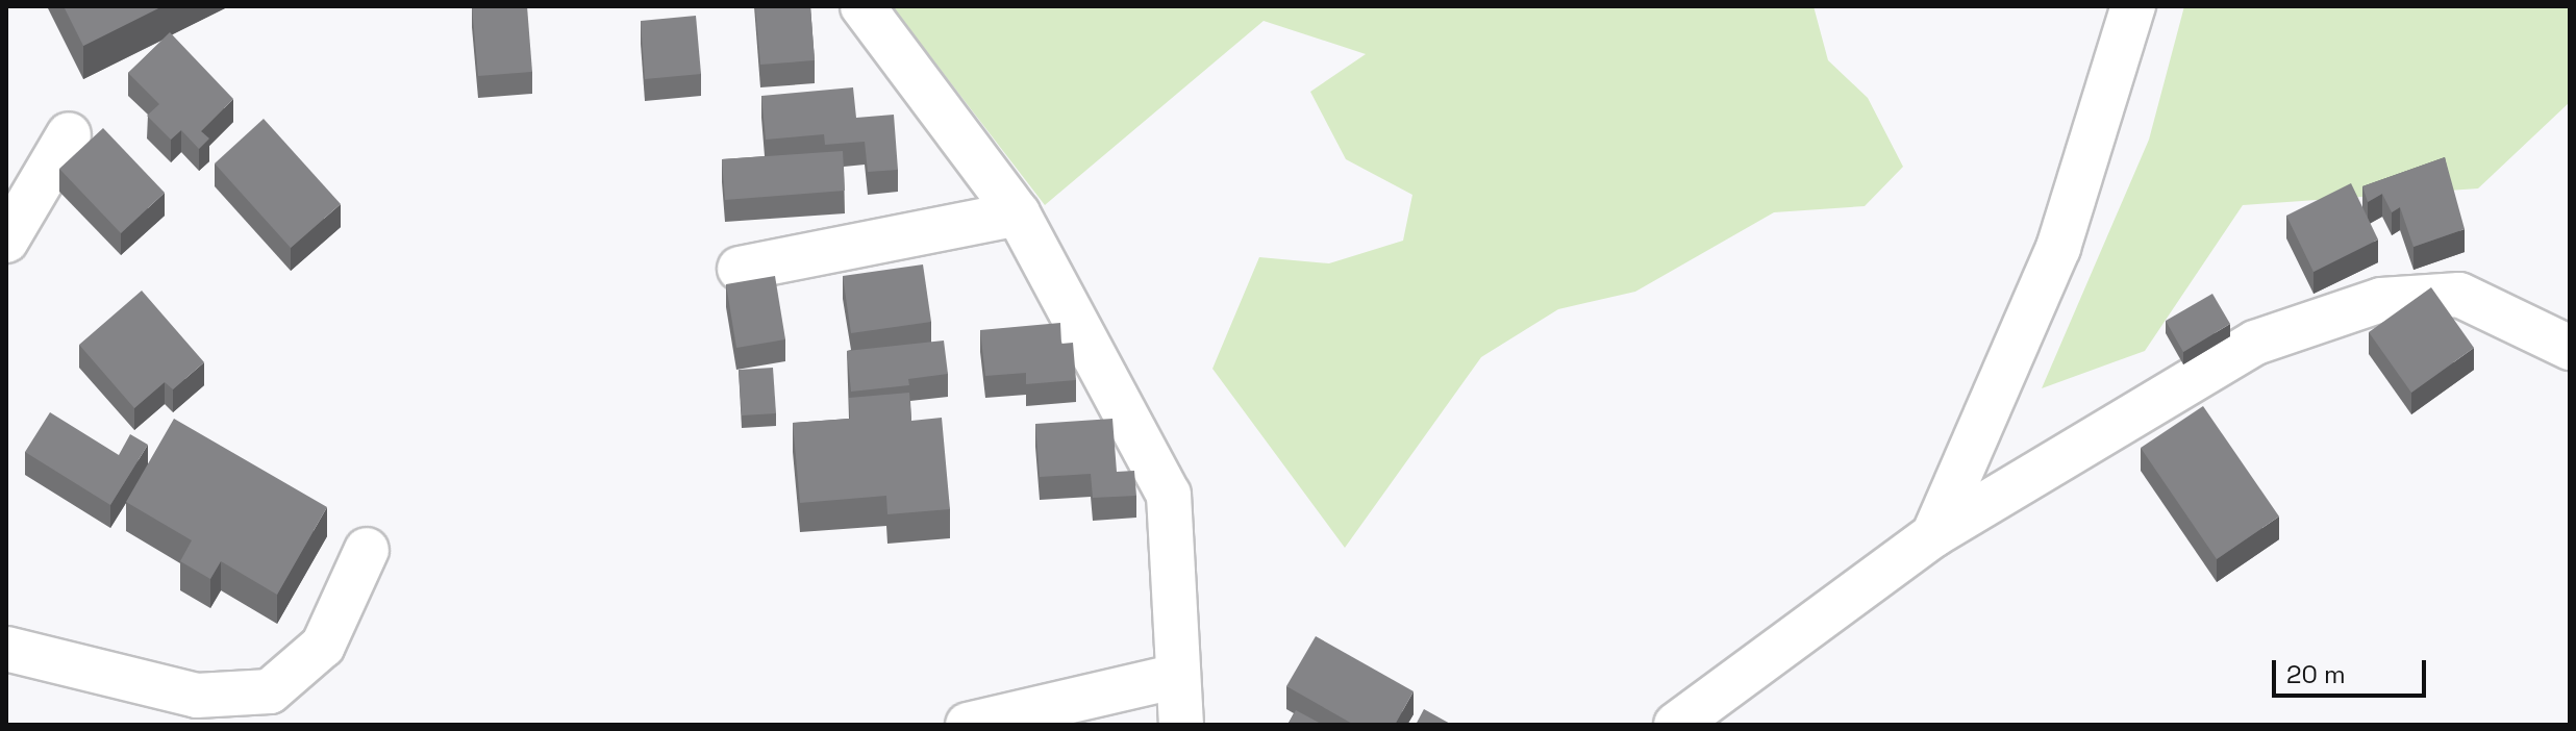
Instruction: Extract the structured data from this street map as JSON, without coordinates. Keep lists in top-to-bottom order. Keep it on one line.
{"scale_bar":"20 m"}
